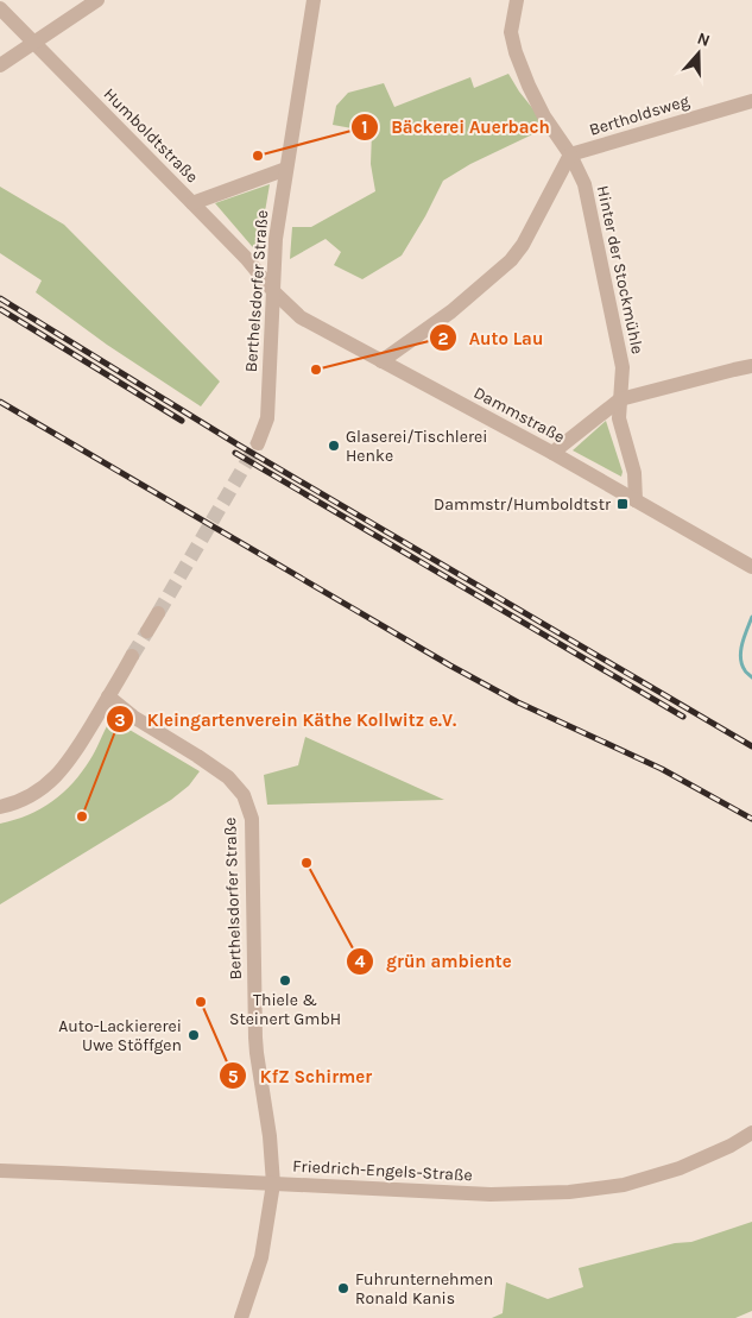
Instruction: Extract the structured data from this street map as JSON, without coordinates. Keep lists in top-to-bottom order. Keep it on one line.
{"streets":{"street":["Bertholdsweg","Humboldtstraße","Hinter der Stockmühle","Berthelsdorfer Straße","Dammstraße","Friedrich-Engels-Straße"]},"crossings":[["Bertholdsweg","Hinter der Stockmühle"],["Humboldtstraße","Berthelsdorfer Straße"],["Humboldtstraße","Dammstraße"],["Hinter der Stockmühle","Dammstraße"],["Berthelsdorfer Straße","Dammstraße"],["Berthelsdorfer Straße","Friedrich-Engels-Straße"]],"places":{"other":["Bäckerei Auerbach","Auto Lau","Glaserei/Tischlerei Henke","Kleingartenverein Käthe Kollwitz e.V.","grün ambiente","Thiele & Steinert GmbH","KfZ Schirmer","Auto-Lackiererei Uwe Stöffgen","Fuhrunternehmen Ronald Kanis"],"transit":["Dammstr/Humboldtstr"]},"north":"top"}
